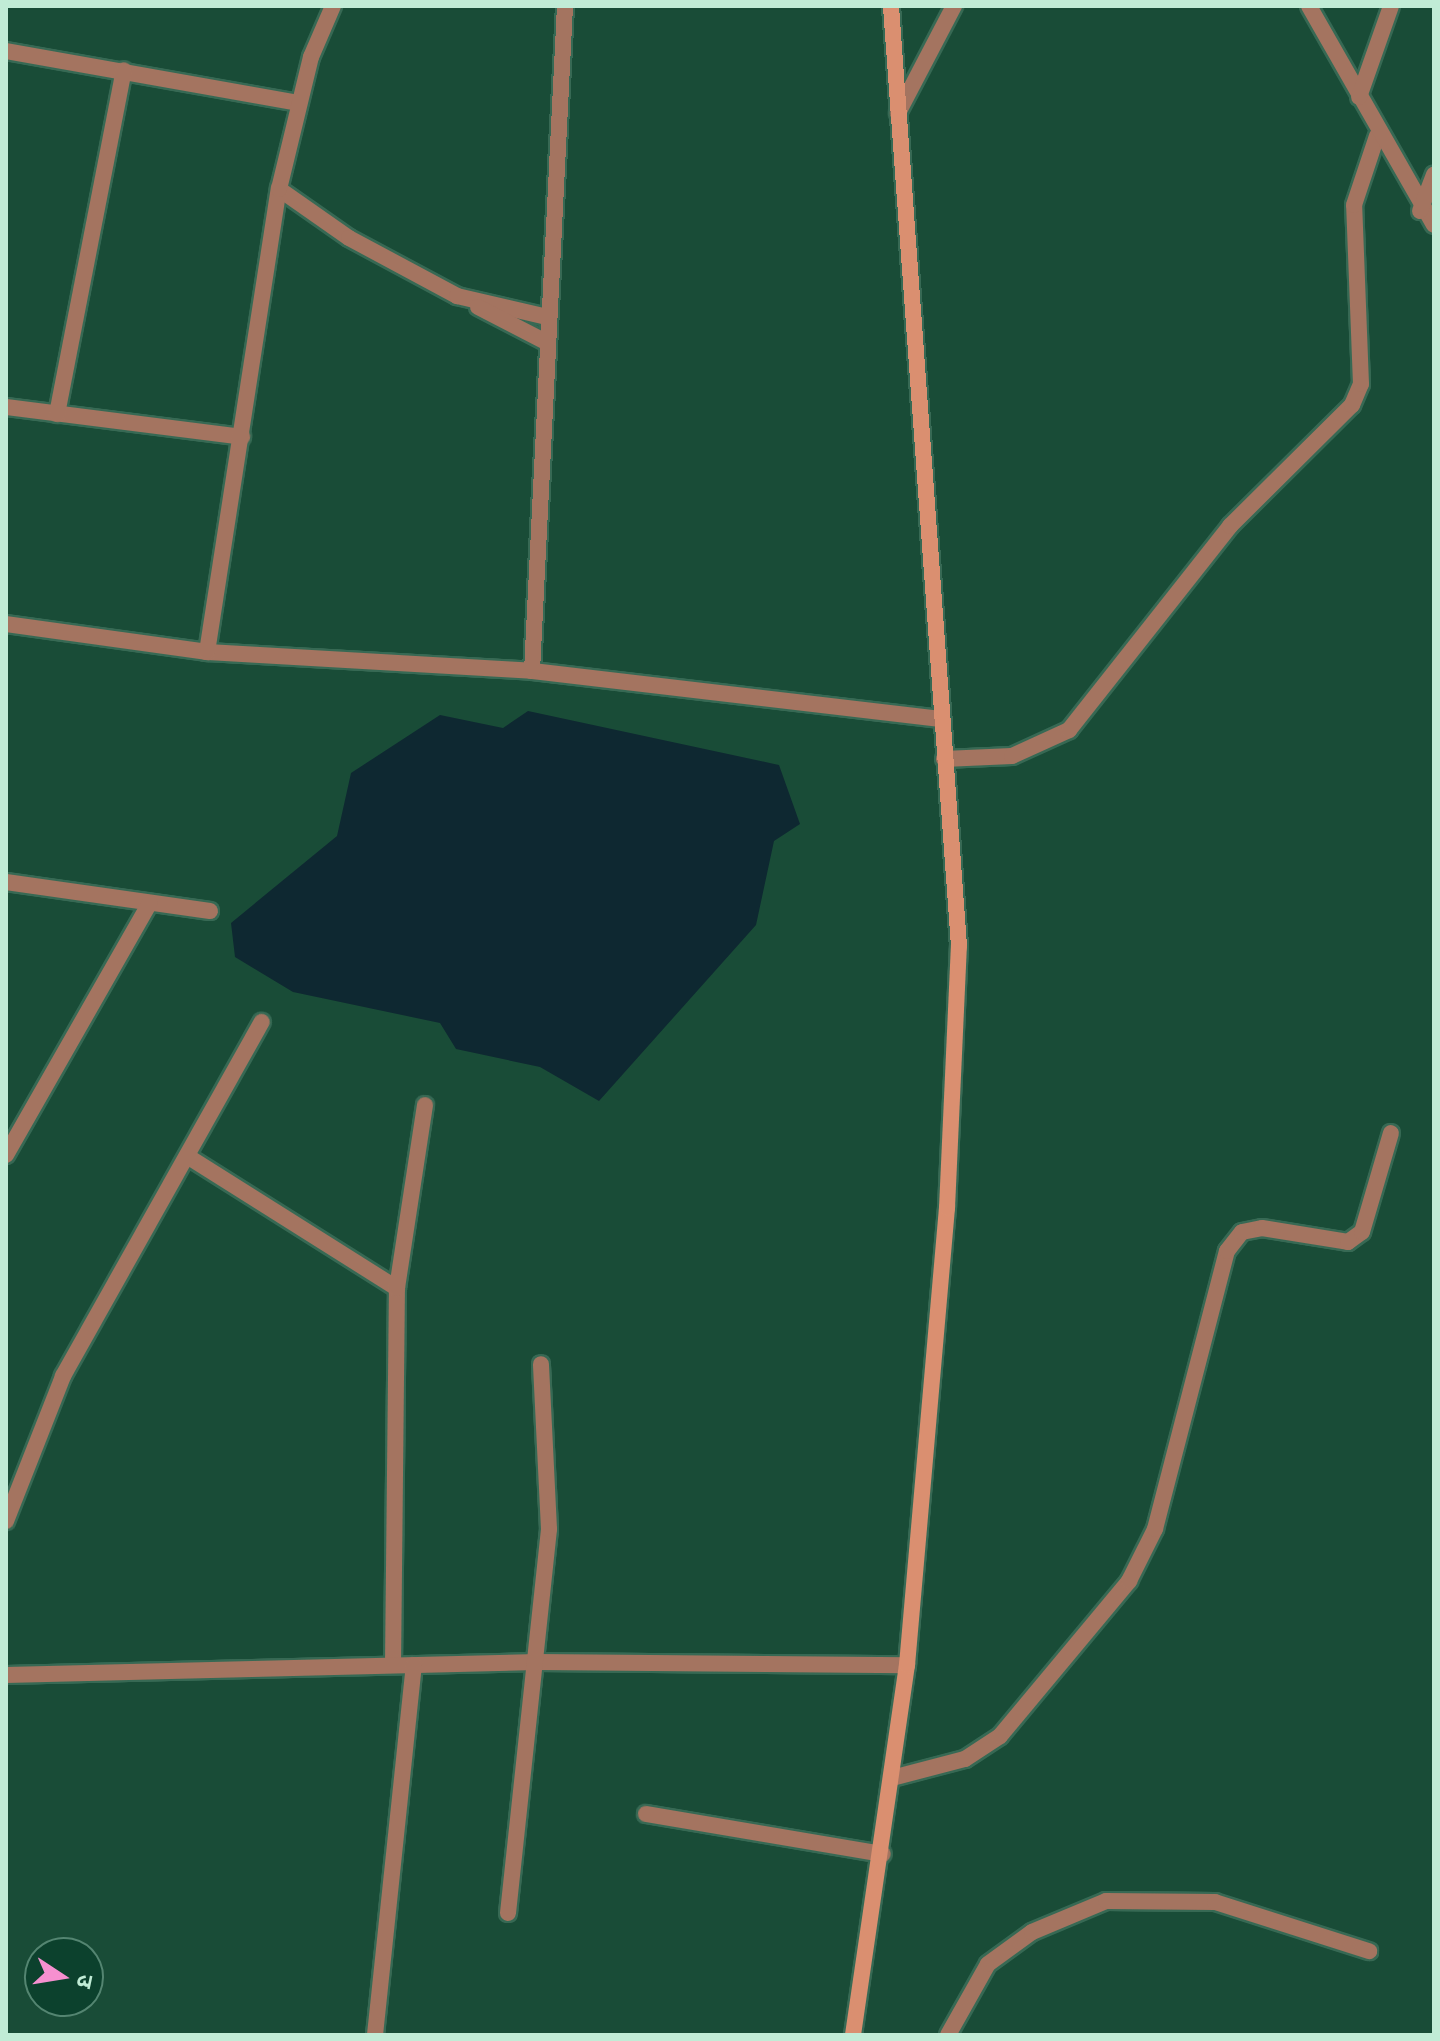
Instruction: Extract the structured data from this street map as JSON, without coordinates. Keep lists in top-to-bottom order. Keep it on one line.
{"north":"right"}
